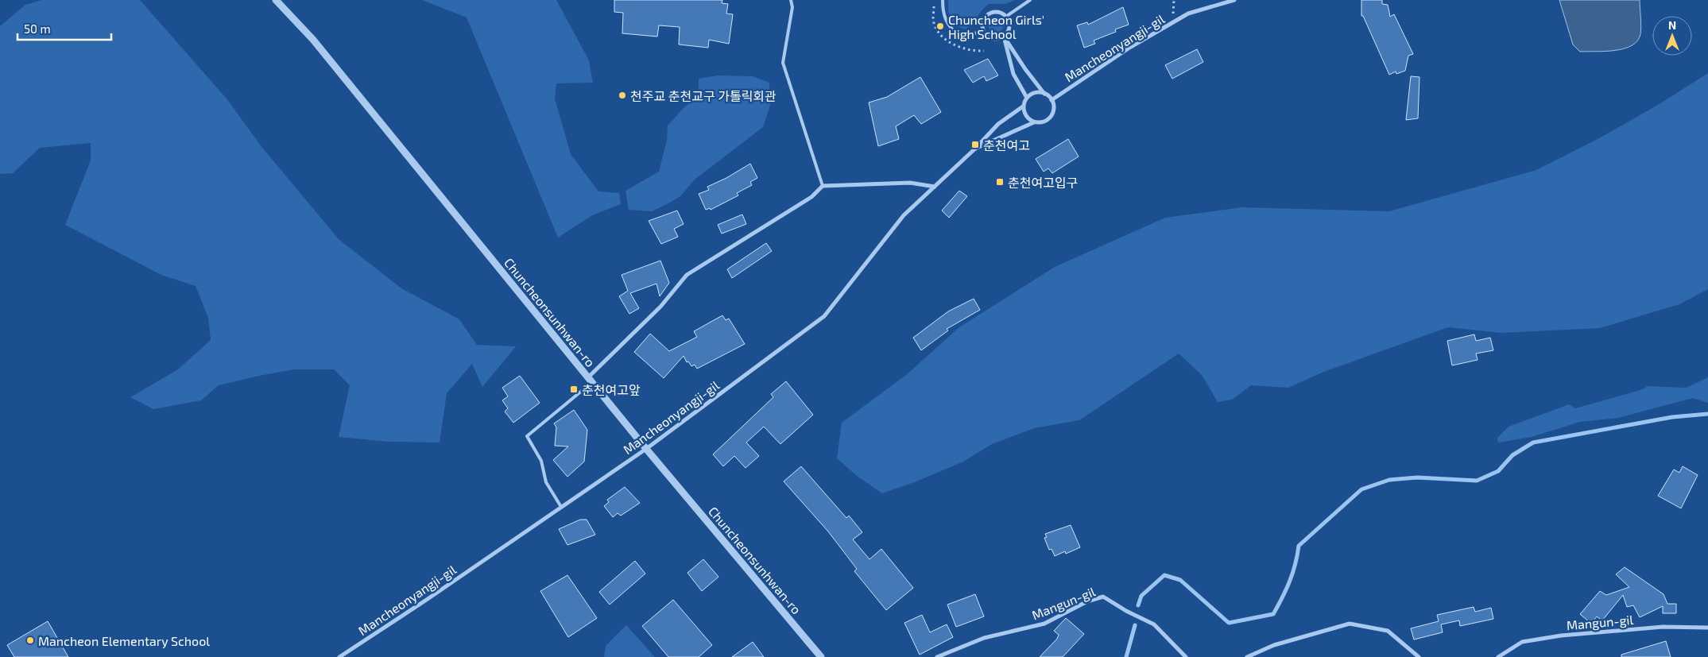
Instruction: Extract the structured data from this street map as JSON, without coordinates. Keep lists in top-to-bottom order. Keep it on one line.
{"streets":{"street":["Mancheonyangji-gil","Chuncheonsunhwan-ro","Mangun-gil"]},"crossings":[["Mancheonyangji-gil","Chuncheonsunhwan-ro"]],"places":{"other":["Chuncheon Girls' High School","천주교 춘천교구 가톨릭회관","Mancheon Elementary School"],"transit":["춘천여고","춘천여고입구","춘천여고앞"]},"scale_bar":"50 m","north":"top"}
